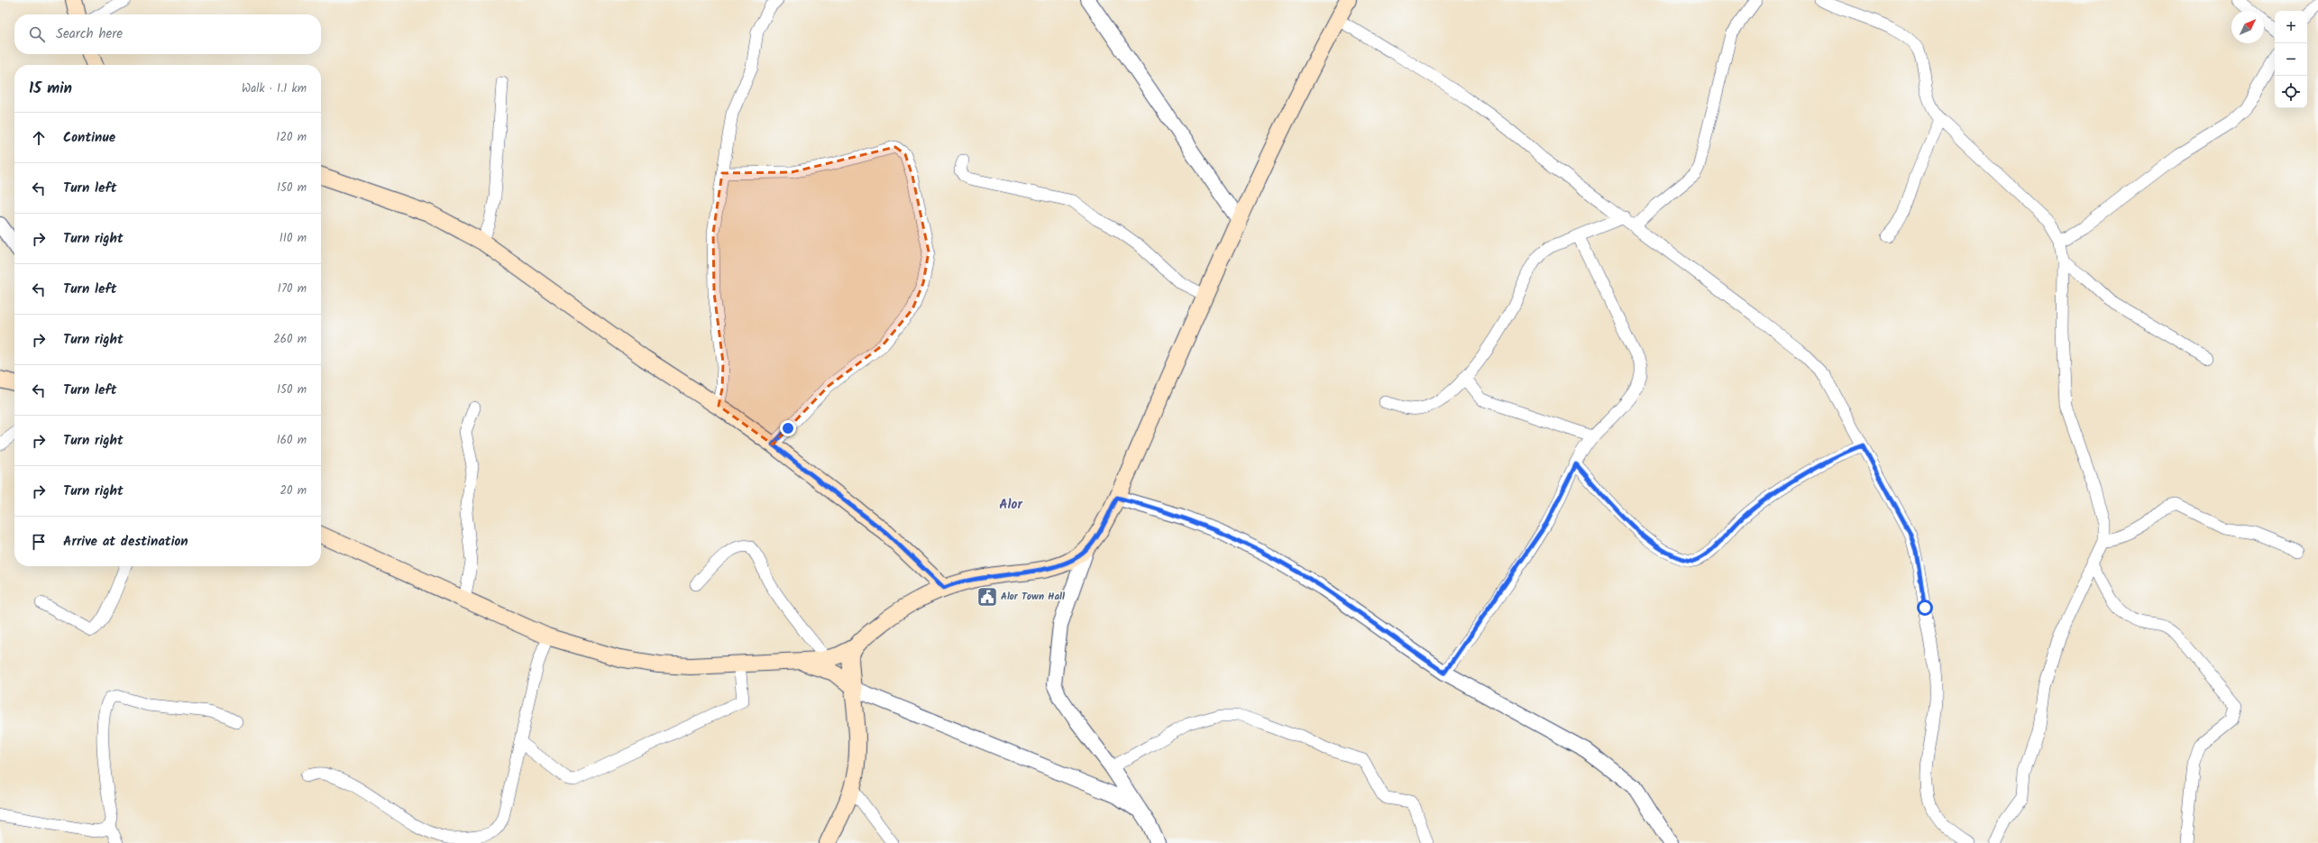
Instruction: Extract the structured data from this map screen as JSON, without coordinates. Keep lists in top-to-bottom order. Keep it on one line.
{"districts":["Alor"],"places":{"public building":["Alor Town Hall"]},"north":"top right","page":{"map_buttons":["+","−"],"search":"Search here","heading":["15 min","Walk · 1.1 km"],"list":[["Continue","120 m"],["Turn left","150 m"],["Turn right","110 m"],["Turn left","170 m"],["Turn right","260 m"],["Turn left","150 m"],["Turn right","160 m"],["Turn right","20 m"],"Arrive at destination"]}}
